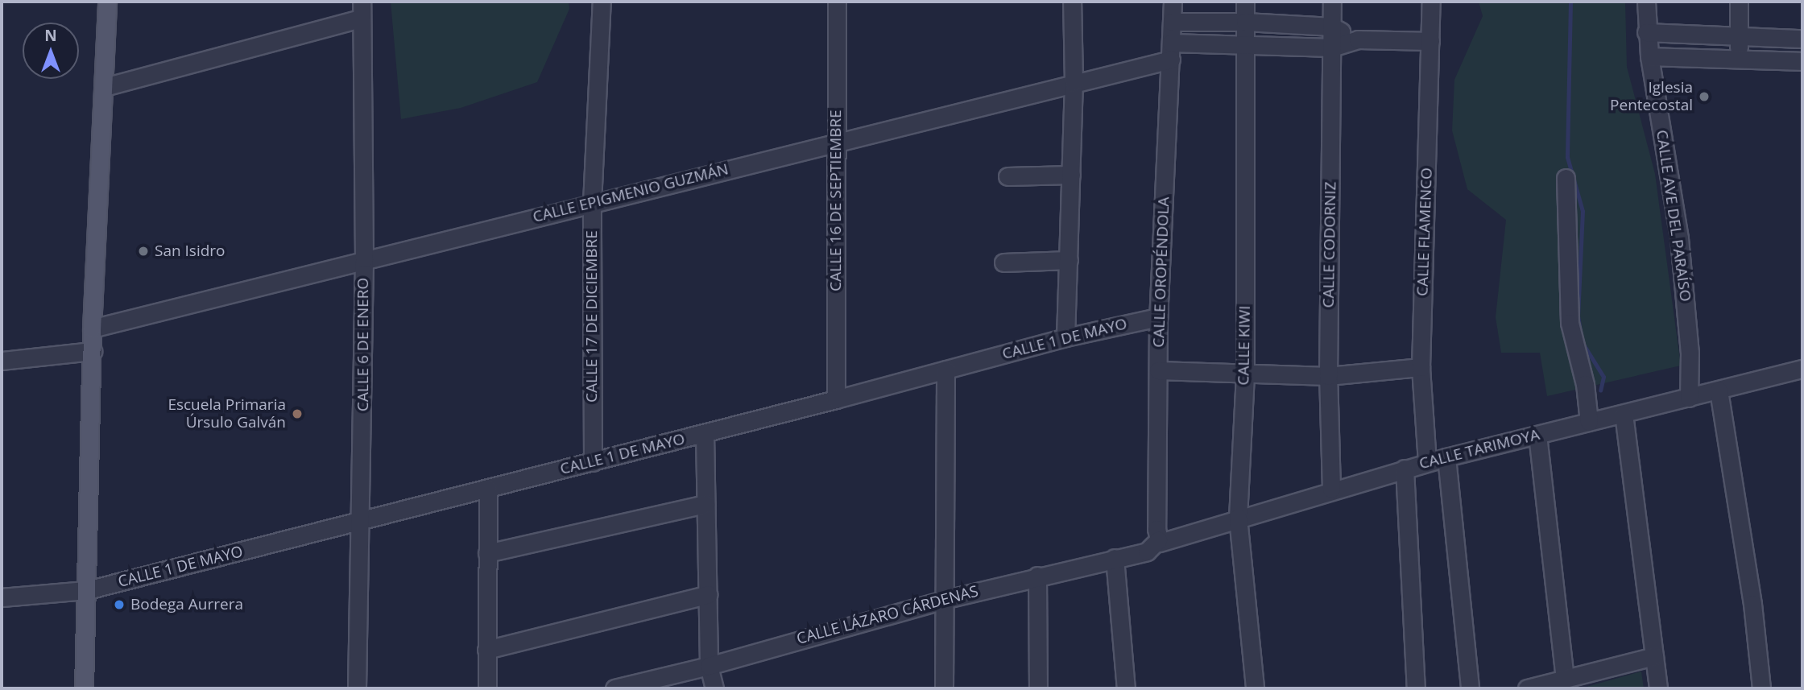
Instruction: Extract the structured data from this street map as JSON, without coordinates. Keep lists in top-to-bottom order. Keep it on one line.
{"streets":{"street":["CALLE EPIGMENIO GUZMÁN","CALLE 16 DE SEPTIEMBRE","CALLE AVE DEL PARAÍSO","CALLE FLAMENCO","CALLE CODORNIZ","CALLE OROPÉNDOLA","CALLE 17 DE DICIEMBRE","CALLE 1 DE MAYO","CALLE 6 DE ENERO","CALLE KIWI","CALLE TARIMOYA","CALLE LÁZARO CÁRDENAS"]},"crossings":[["CALLE EPIGMENIO GUZMÁN","CALLE 16 DE SEPTIEMBRE"],["CALLE EPIGMENIO GUZMÁN","CALLE CODORNIZ"],["CALLE EPIGMENIO GUZMÁN","CALLE OROPÉNDOLA"],["CALLE EPIGMENIO GUZMÁN","CALLE 17 DE DICIEMBRE"],["CALLE EPIGMENIO GUZMÁN","CALLE 6 DE ENERO"],["CALLE EPIGMENIO GUZMÁN","CALLE KIWI"],["CALLE 16 DE SEPTIEMBRE","CALLE 1 DE MAYO"],["CALLE AVE DEL PARAÍSO","CALLE TARIMOYA"],["CALLE FLAMENCO","CALLE TARIMOYA"],["CALLE CODORNIZ","CALLE TARIMOYA"],["CALLE OROPÉNDOLA","CALLE 1 DE MAYO"],["CALLE OROPÉNDOLA","CALLE TARIMOYA"],["CALLE OROPÉNDOLA","CALLE LÁZARO CÁRDENAS"],["CALLE 17 DE DICIEMBRE","CALLE 1 DE MAYO"],["CALLE 1 DE MAYO","CALLE 6 DE ENERO"],["CALLE KIWI","CALLE TARIMOYA"],["CALLE TARIMOYA","CALLE LÁZARO CÁRDENAS"]],"places":["Iglesia Pentecostal","San Isidro","Escuela Primaria Úrsulo Galván","Bodega Aurrera"],"north":"top"}
